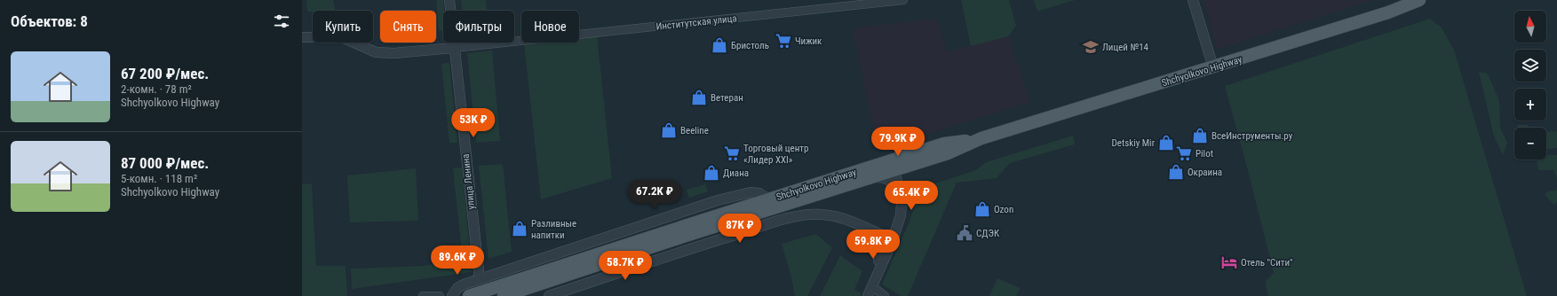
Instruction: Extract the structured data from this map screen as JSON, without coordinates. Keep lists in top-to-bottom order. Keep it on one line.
{"streets":{"main road":["Shchyolkovo Highway"],"street":["Институтская улица","улица Ленина"]},"crossings":[["Институтская улица","улица Ленина"]],"places":{"supermarket":["Чижик","Торговый центр «Лидер XXI»","Pilot"],"shop":["Бристоль","Ветеран","Beeline","ВсеИнструменты.ру","Detskiy Mir","Окраина","Диана","Ozon","Разливные напитки"],"school or university":["Лицей №14"],"public building":["СДЭК"],"hotel":["Отель \"Сити\""]},"north":"top","page":{"heading":"Объектов: 8","map_buttons":["+","−"],"chip":["Купить","Снять","Фильтры","Новое"],"list":[{"name":"67 200 ₽/мес.","note":"2-комн. · 78 m² · Shchyolkovo Highway"},{"name":"87 000 ₽/мес.","note":"5-комн. · 118 m² · Shchyolkovo Highway"}],"price":["53K ₽","79.9K ₽","67.2K ₽","65.4K ₽","87K ₽","59.8K ₽","89.6K ₽","58.7K ₽"]}}
